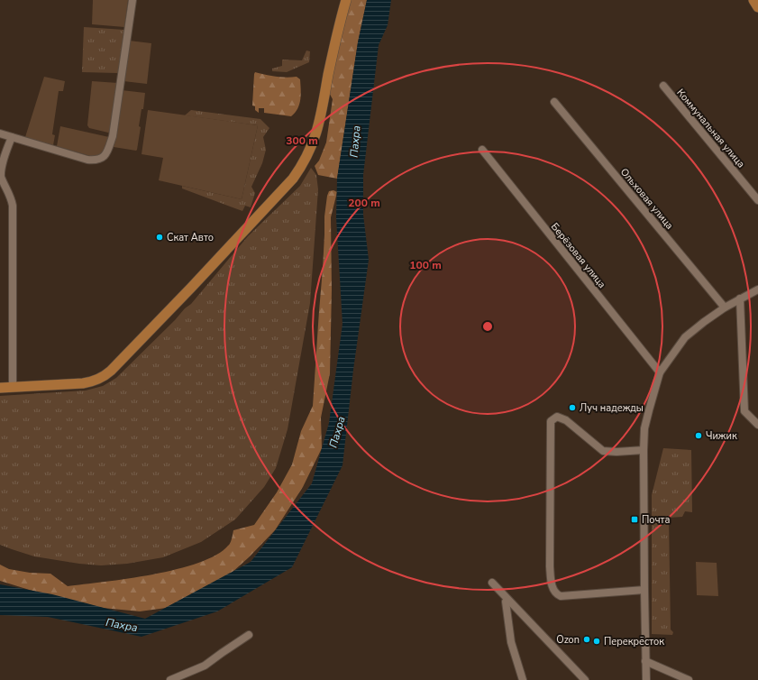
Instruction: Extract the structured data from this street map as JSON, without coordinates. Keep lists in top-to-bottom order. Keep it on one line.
{"streets":{"street":["Коммунальная улица","Ольховая улица","Берёзовая улица"]},"water":["Пахра"],"places":{"other":["Скат Авто","Луч надежды","Чижик","Ozon","Перекрёсток"],"transit":["Почта"]},"rings":["300 m","200 m","100 m"]}
